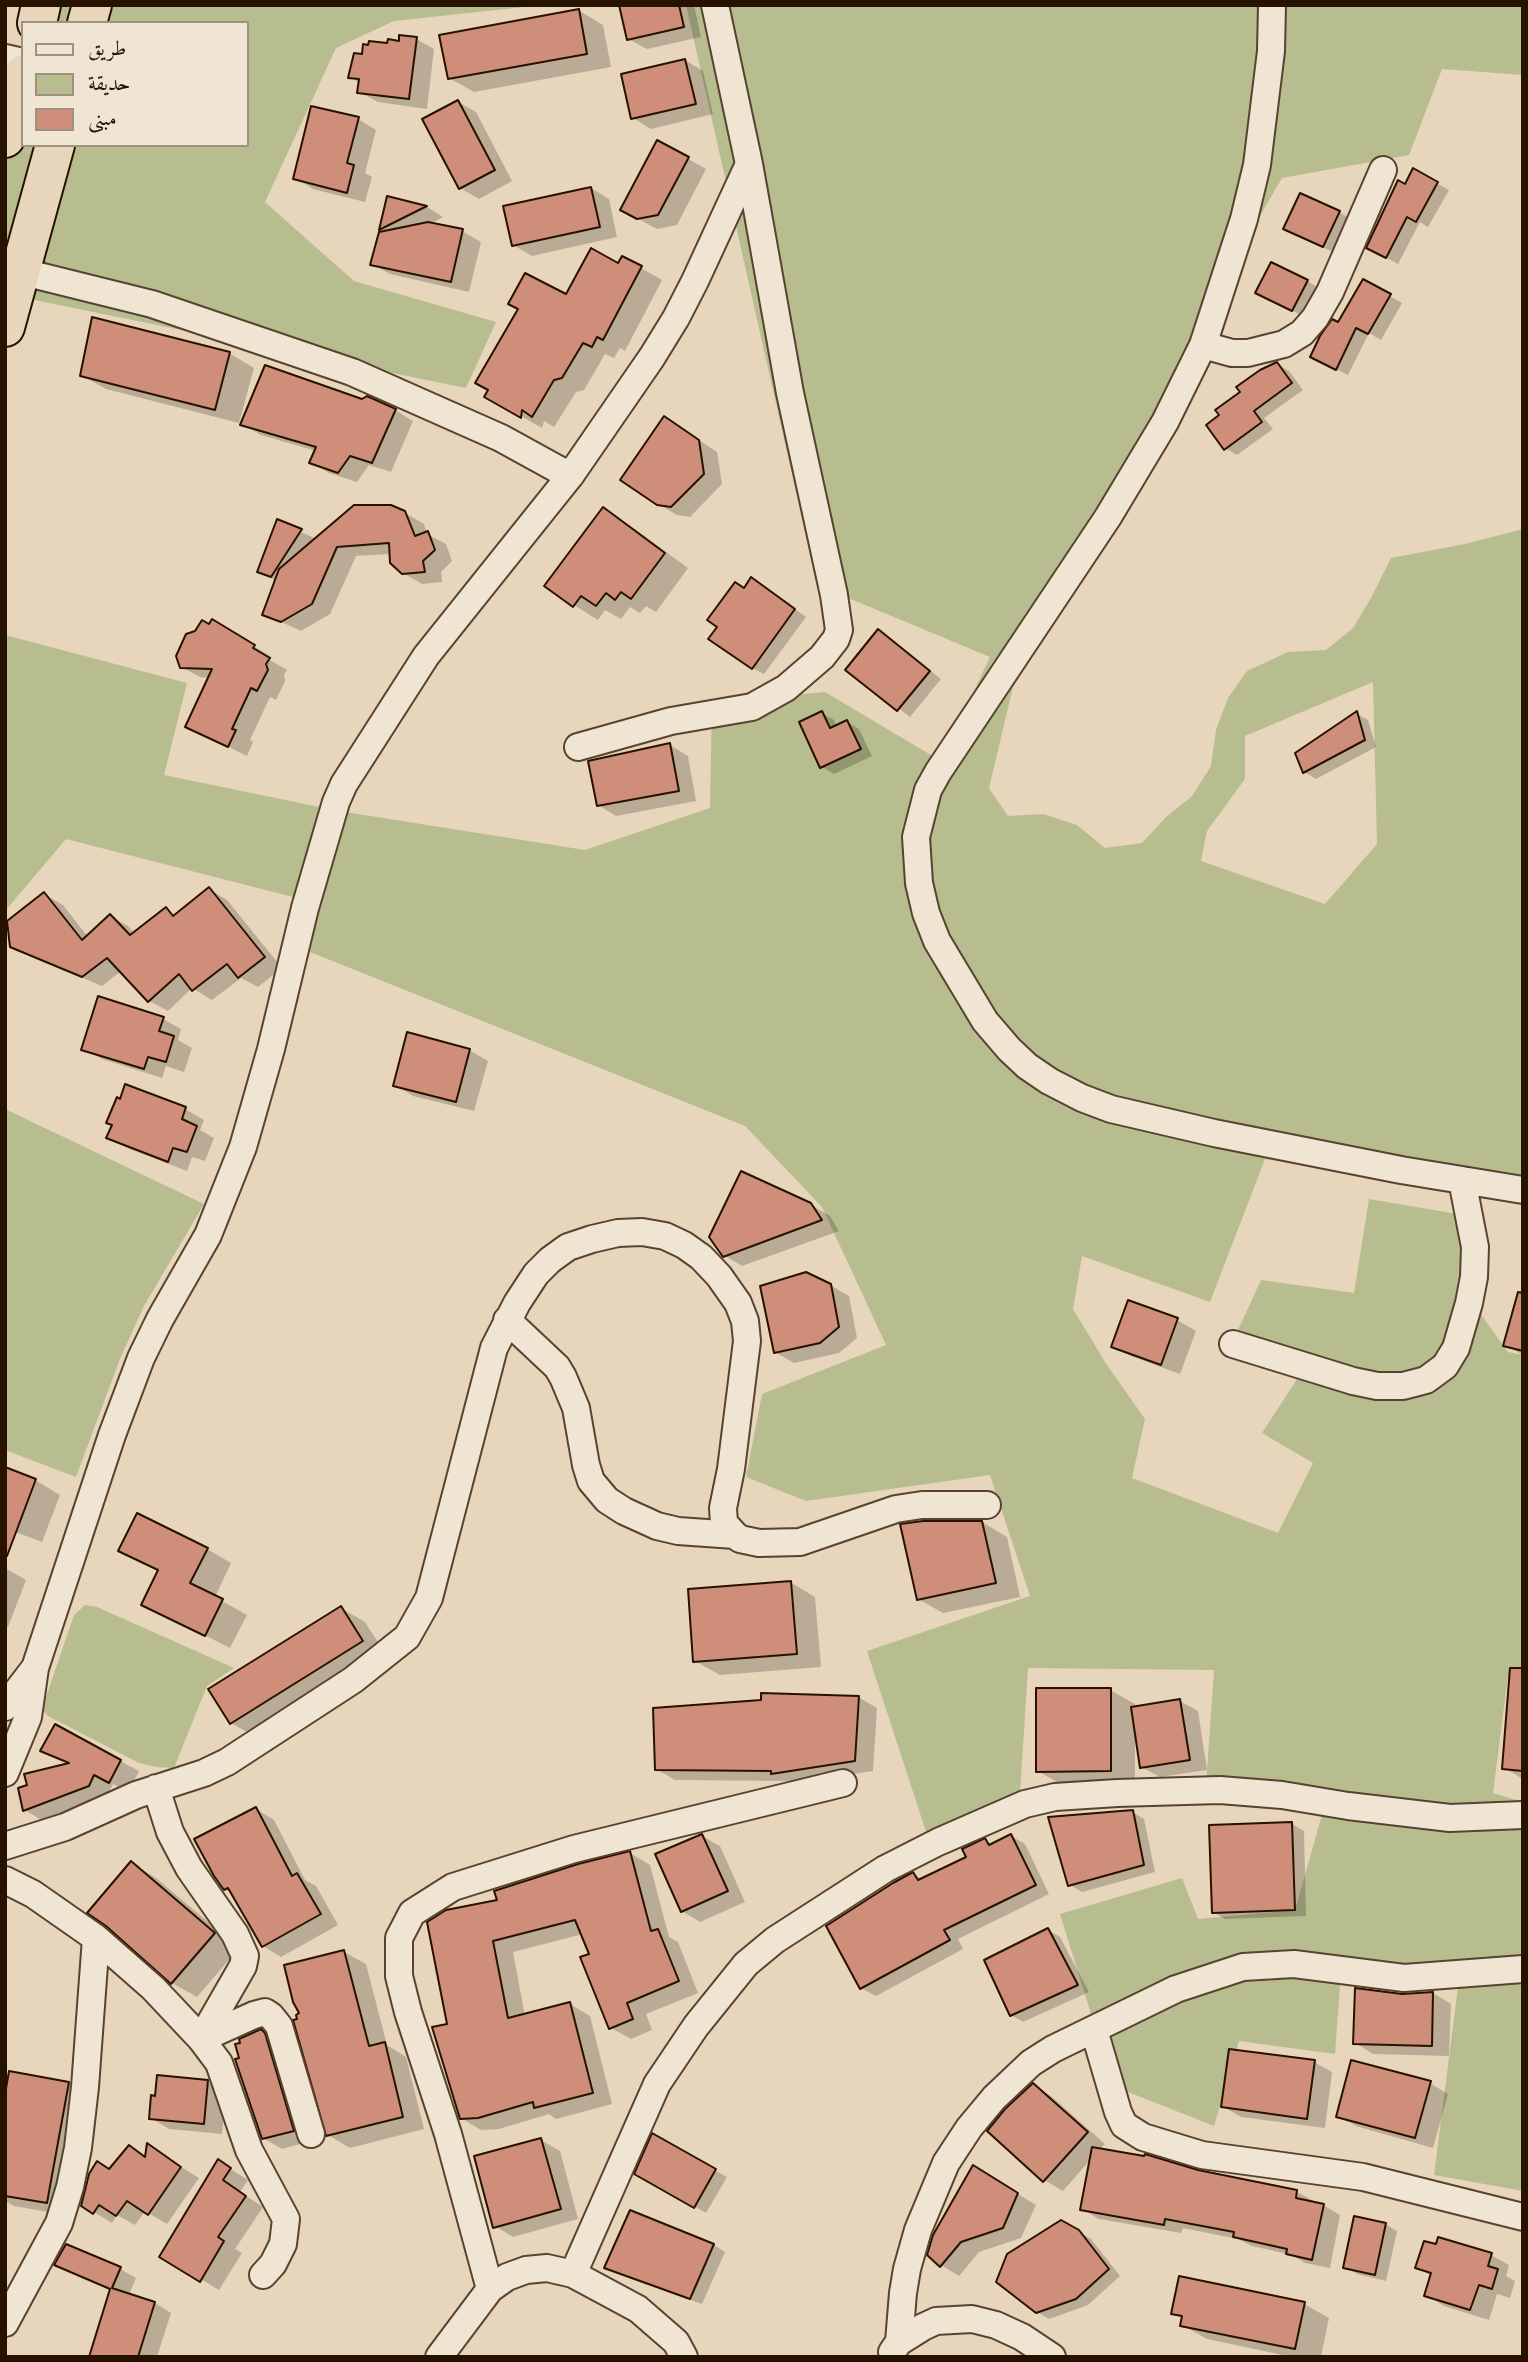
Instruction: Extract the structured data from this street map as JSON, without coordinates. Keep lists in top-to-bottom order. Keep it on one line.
{"legend":["طريق","حديقة","مبنى"]}
